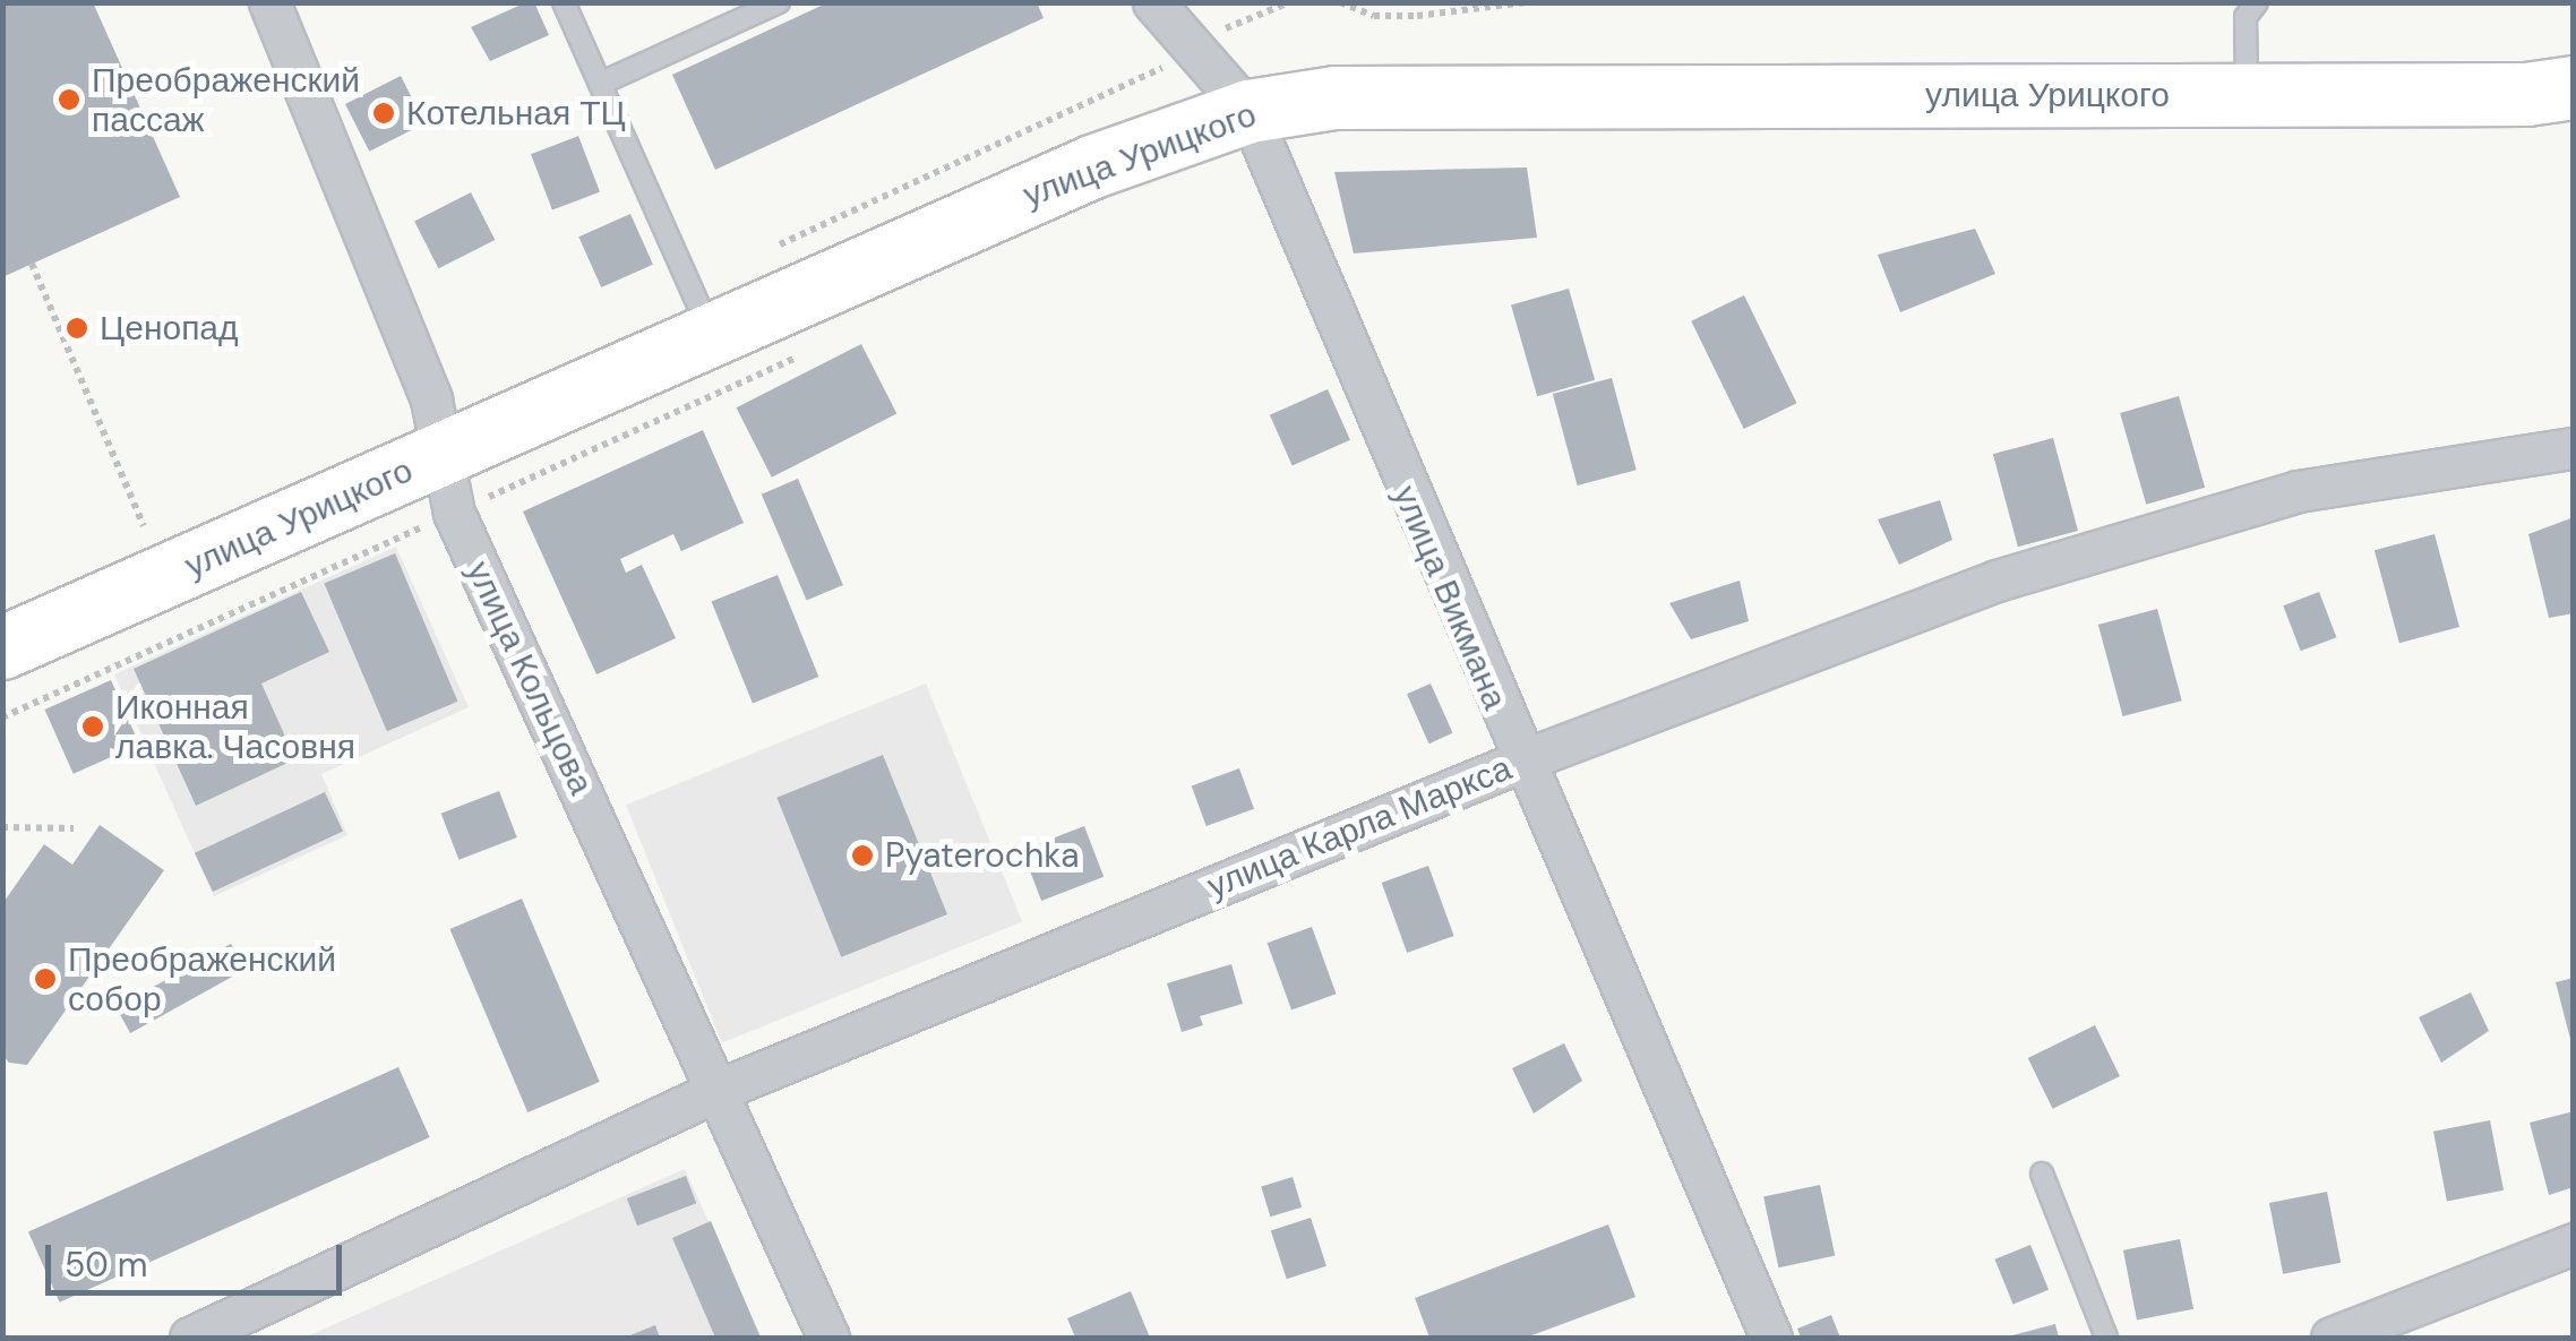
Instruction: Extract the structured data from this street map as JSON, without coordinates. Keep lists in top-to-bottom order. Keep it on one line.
{"streets":{"main road":["улица Урицкого"],"street":["улица Викмана","улица Кольцова","улица Карла Маркса"]},"crossings":[["улица Урицкого","улица Викмана"],["улица Урицкого","улица Кольцова"],["улица Викмана","улица Карла Маркса"],["улица Кольцова","улица Карла Маркса"]],"places":["Преображенский пассаж","Котельная ТЦ","Ценопад","Иконная лавка. Часовня","Pyaterochka","Преображенский собор"],"scale_bar":"50 m"}
